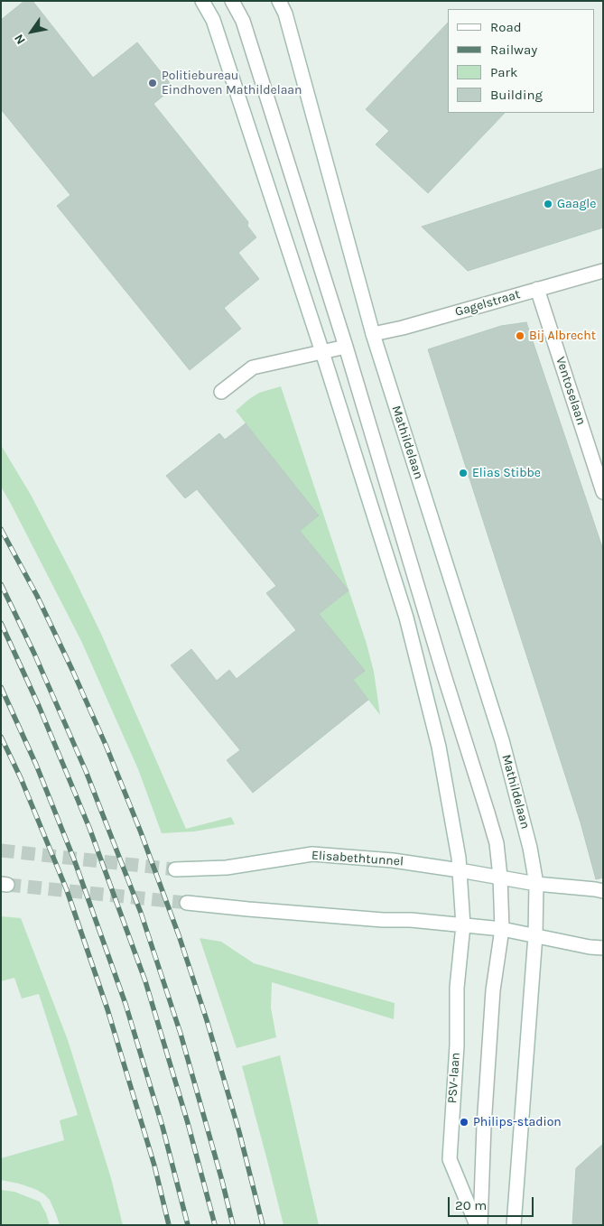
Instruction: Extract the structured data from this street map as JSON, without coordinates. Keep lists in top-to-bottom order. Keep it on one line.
{"streets":{"street":["Gagelstraat","Ventoselaan","Mathildelaan","Elisabethtunnel","PSV-laan"]},"crossings":[["Gagelstraat","Ventoselaan"],["Gagelstraat","Mathildelaan"],["Mathildelaan","Elisabethtunnel"],["Elisabethtunnel","PSV-laan"]],"places":["Politiebureau Eindhoven Mathildelaan","Gaagle","Bij Albrecht","Elias Stibbe","Philips-stadion"],"legend":["Road","Railway","Park","Building"],"scale_bar":"20 m","north":"bottom left"}
